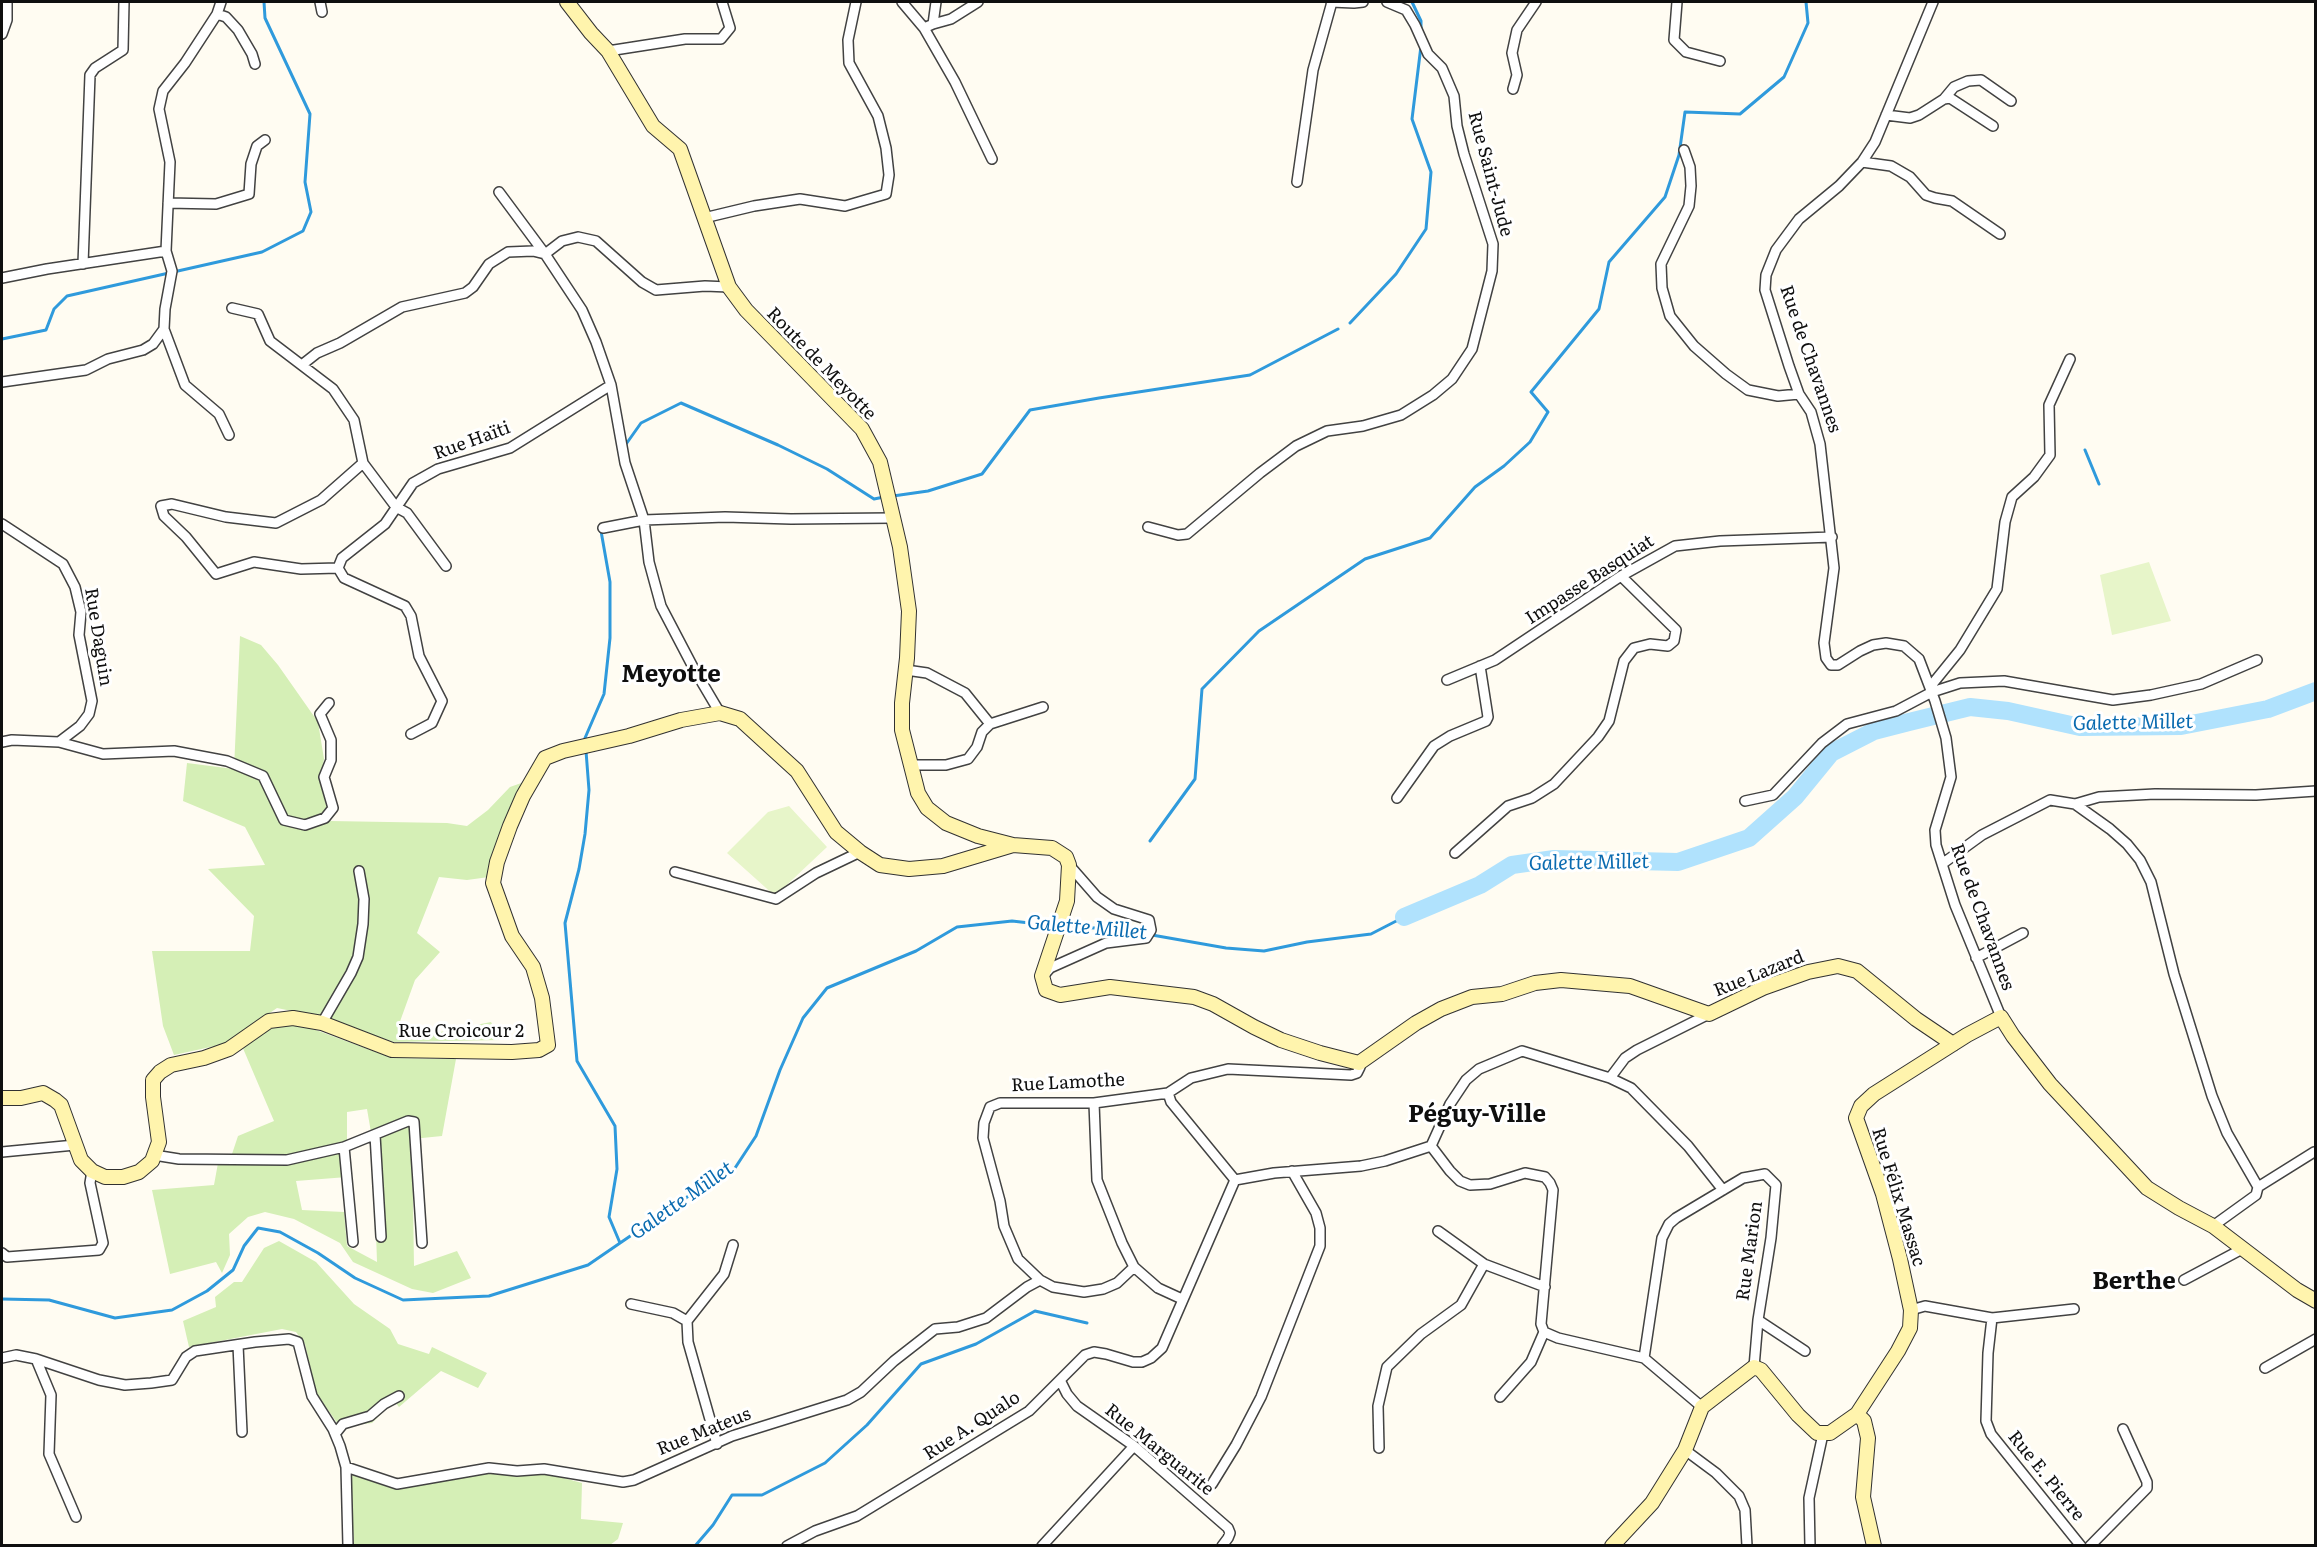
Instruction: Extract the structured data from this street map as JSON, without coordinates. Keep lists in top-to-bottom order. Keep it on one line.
{"streets":{"street":["Rue Saint-Jude","Rue de Chavannes","Route de Meyotte","Rue Haïti","Impasse Basquiat","Rue Daguin","Rue Lazard","Rue Croicour 2","Rue Lamothe","Rue Félix Massac","Rue Marion","Rue A. Qualo","Rue Mateus","Rue Marguarite","Rue E. Pierre"]},"crossings":[["Rue de Chavannes","Impasse Basquiat"],["Rue de Chavannes","Rue Félix Massac"],["Rue Lazard","Rue Lamothe"],["Rue Lazard","Rue Félix Massac"],["Rue Lamothe","Rue Mateus"],["Rue A. Qualo","Rue Marguarite"]],"districts":["Meyotte","Péguy-Ville","Berthe"],"water":["Galette Millet"]}
